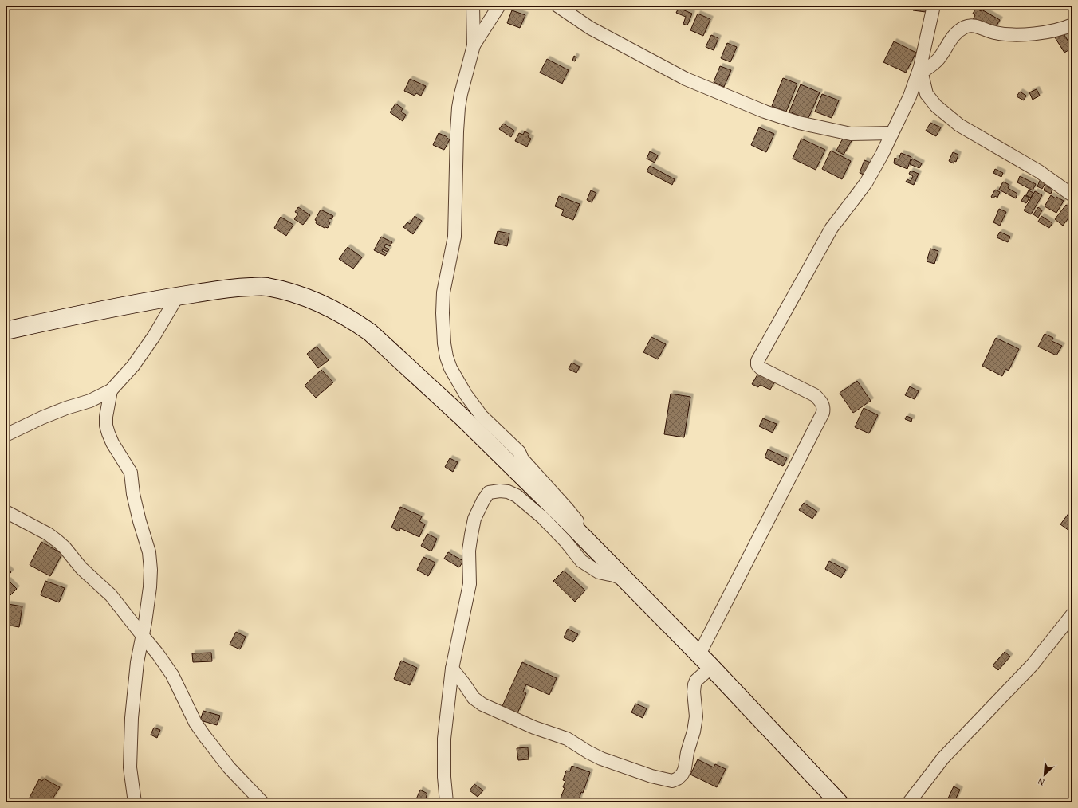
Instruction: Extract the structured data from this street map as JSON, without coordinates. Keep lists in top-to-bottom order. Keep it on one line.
{"north":"bottom left"}
